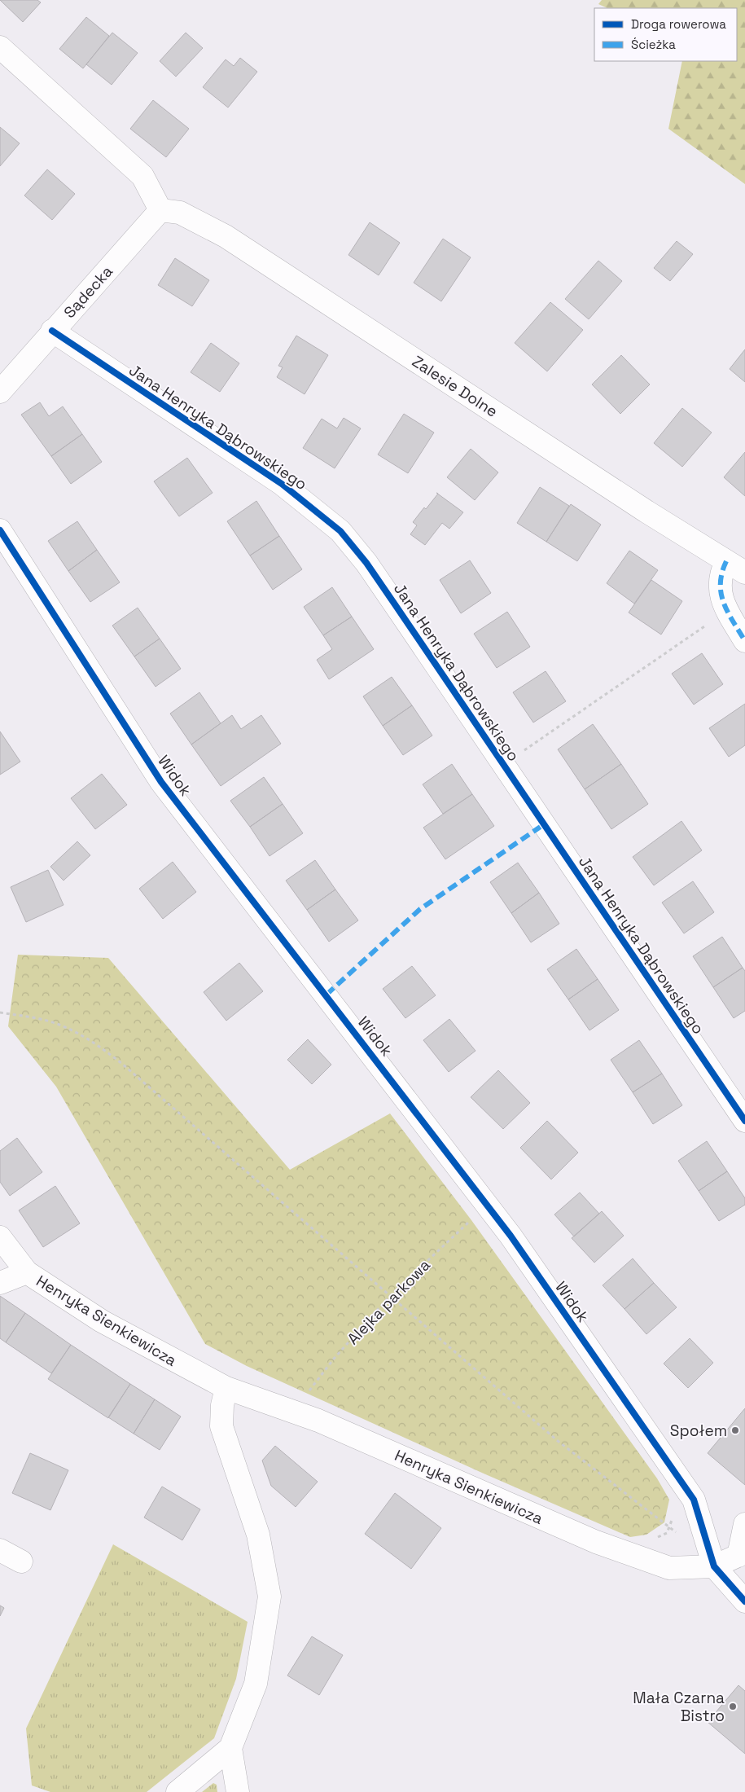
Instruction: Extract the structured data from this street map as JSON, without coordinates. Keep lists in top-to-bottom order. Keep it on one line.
{"streets":{"street":["Sądecka","Zalesie Dolne","Jana Henryka Dąbrowskiego","Widok","Henryka Sienkiewicza"],"path":["Alejka parkowa"]},"crossings":[["Sądecka","Zalesie Dolne"],["Sądecka","Jana Henryka Dąbrowskiego"],["Widok","Henryka Sienkiewicza"]],"places":["Społem","Mała Czarna Bistro"],"legend":["Droga rowerowa","Ścieżka"]}
